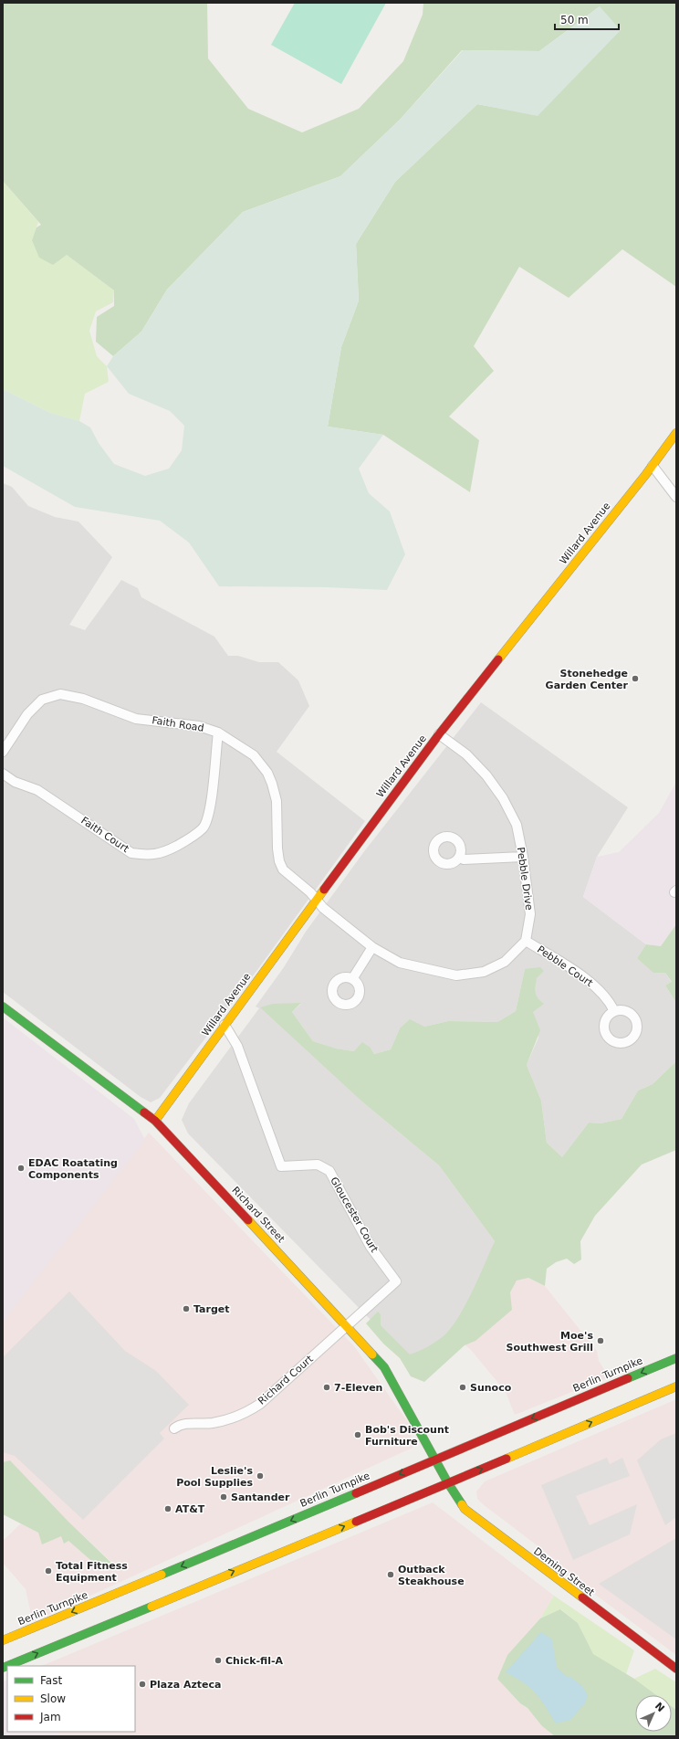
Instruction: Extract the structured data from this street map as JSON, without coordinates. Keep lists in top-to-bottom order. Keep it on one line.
{"streets":{"main road":["Willard Avenue","Richard Street","Berlin Turnpike","Deming Street"],"street":["Faith Road","Faith Court","Pebble Drive","Pebble Court","Gloucester Court","Richard Court"]},"crossings":[["Willard Avenue","Faith Road"],["Willard Avenue","Pebble Drive"],["Willard Avenue","Richard Street"],["Willard Avenue","Gloucester Court"],["Faith Road","Faith Court"],["Pebble Drive","Pebble Court"],["Richard Street","Gloucester Court"],["Richard Street","Berlin Turnpike"],["Richard Street","Richard Court"],["Richard Street","Deming Street"],["Gloucester Court","Richard Court"]],"places":["Stonehedge Garden Center","EDAC Roatating Components","Target","Moe's Southwest Grill","7-Eleven","Sunoco","Bob's Discount Furniture","Leslie's Pool Supplies","Santander","AT&T","Total Fitness Equipment","Outback Steakhouse","Chick-fil-A","Plaza Azteca"],"legend":["Fast","Slow","Jam"],"scale_bar":"50 m","north":"top right"}
